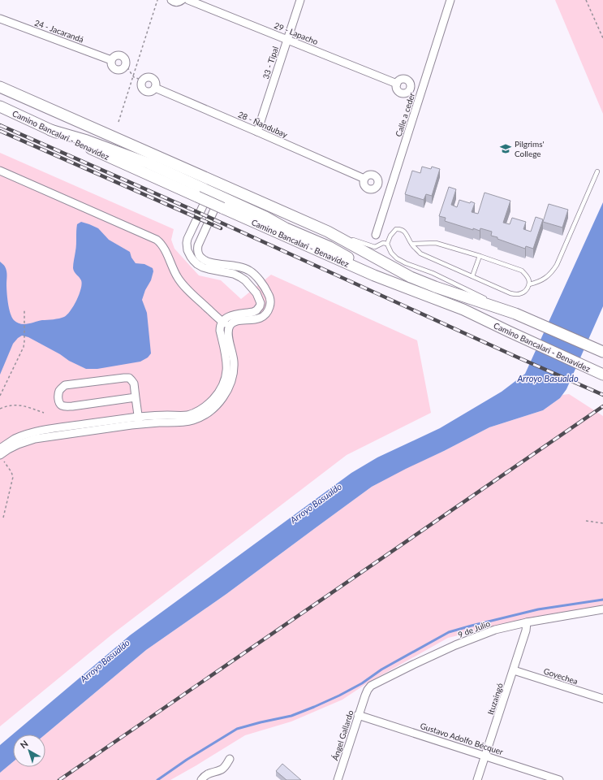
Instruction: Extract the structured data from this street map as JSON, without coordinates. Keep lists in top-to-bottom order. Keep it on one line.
{"streets":{"main road":["Camino Bancalari - Benavídez"],"street":["24 - Jacarandá","29 - Lapacho","33 - Tipal","Calle a ceder","28 - Ñandubay","9 de Julio","Goyechea","Ituzaingó","Ángel Gallardo","Gustavo Adolfo Bécquer"]},"crossings":[["29 - Lapacho","33 - Tipal"],["33 - Tipal","28 - Ñandubay"],["9 de Julio","Ituzaingó"],["9 de Julio","Ángel Gallardo"],["Goyechea","Ituzaingó"],["Ituzaingó","Gustavo Adolfo Bécquer"],["Ángel Gallardo","Gustavo Adolfo Bécquer"]],"water":["Arroyo Basualdo"],"places":{"school or university":["Pilgrims' College"]},"north":"top left"}
